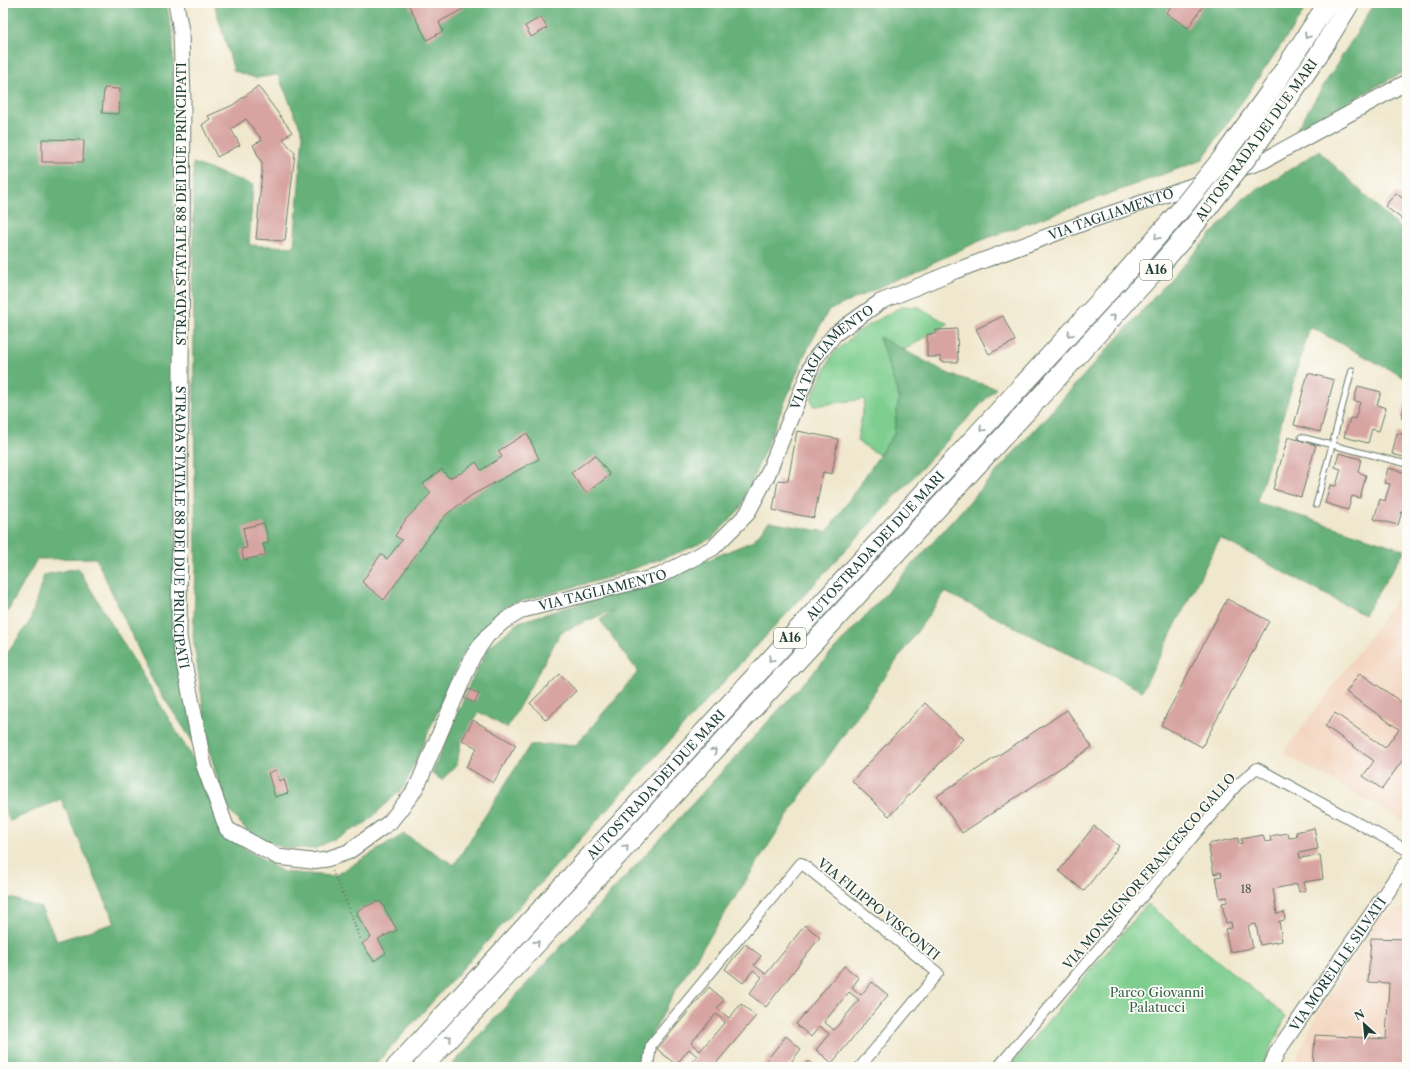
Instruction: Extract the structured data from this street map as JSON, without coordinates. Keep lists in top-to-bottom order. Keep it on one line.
{"streets":{"highway":["AUTOSTRADA DEI DUE MARI","A16"],"main road":["STRADA STATALE 88 DEI DUE PRINCIPATI","VIA TAGLIAMENTO","VIA MORELLI E SILVATI"],"street":["VIA MONSIGNOR FRANCESCO GALLO","VIA FILIPPO VISCONTI"]},"crossings":[["STRADA STATALE 88 DEI DUE PRINCIPATI","VIA TAGLIAMENTO"]],"parks":["Parco Giovanni Palatucci"],"house_numbers":["18"],"north":"top left"}
